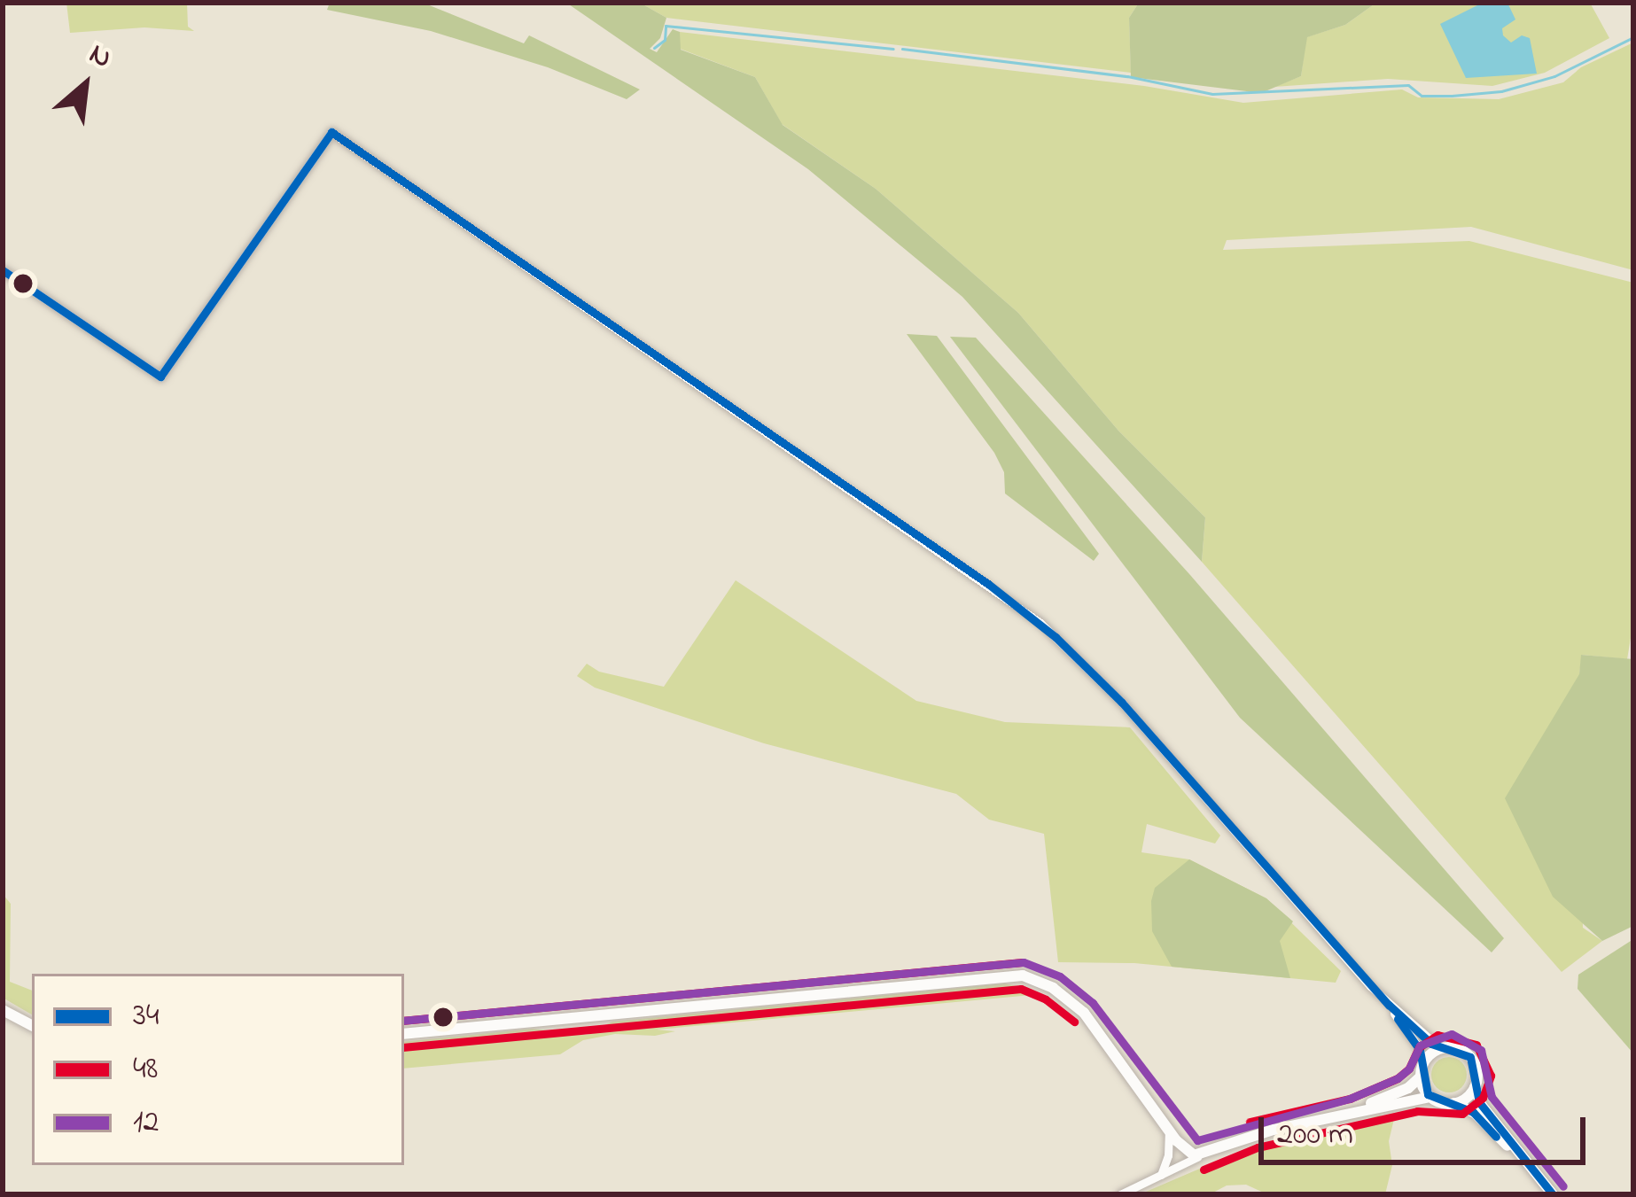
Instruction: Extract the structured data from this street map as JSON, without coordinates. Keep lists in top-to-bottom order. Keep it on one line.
{"lines":["transit line 34","transit line 48","transit line 12"],"legend":["34","48","12"],"scale_bar":"200 m","north":"top right"}
